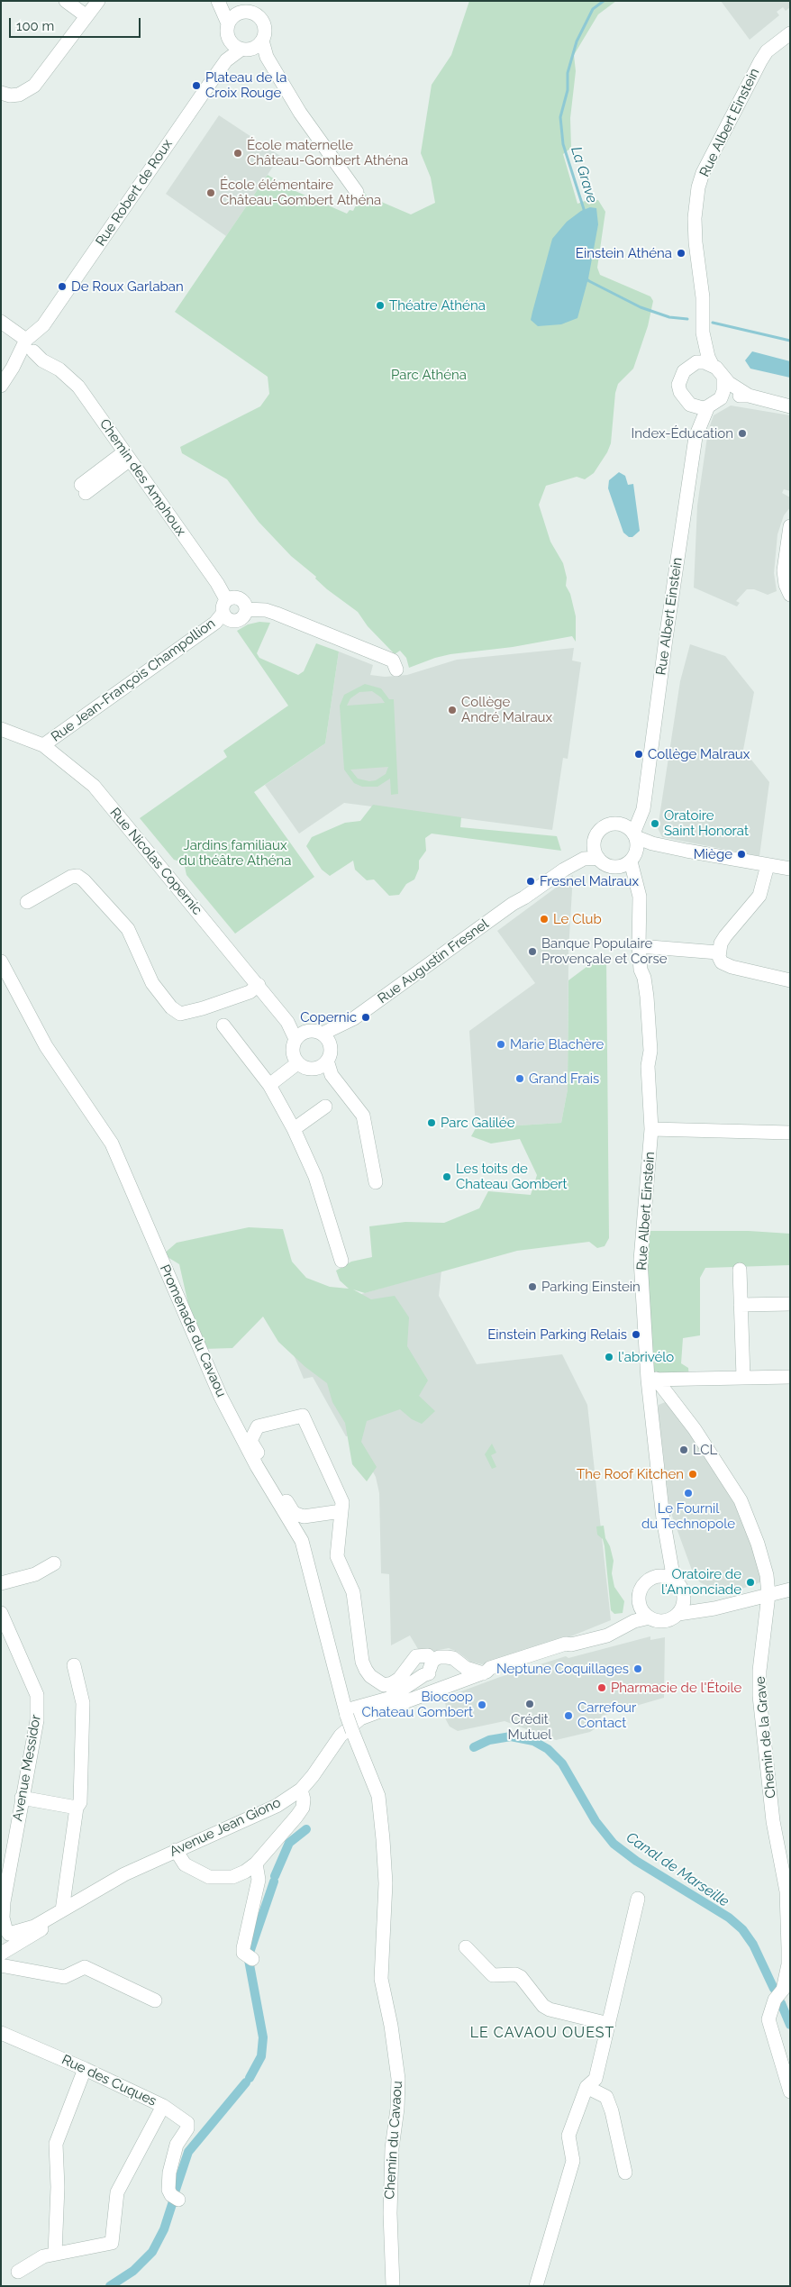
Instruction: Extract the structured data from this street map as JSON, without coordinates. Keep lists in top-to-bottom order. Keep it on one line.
{"streets":{"street":["Rue Albert Einstein","Rue Robert de Roux","Chemin des Amphoux","Rue Jean-François Champollion","Rue Nicolas Copernic","Rue Augustin Fresnel","Promenade du Cavaou","Chemin de la Grave","Avenue Messidor","Avenue Jean Giono","Rue des Cuques","Chemin du Cavaou"]},"crossings":[["Rue Albert Einstein","Rue Augustin Fresnel"],["Rue Albert Einstein","Chemin de la Grave"],["Rue Robert de Roux","Chemin des Amphoux"],["Chemin des Amphoux","Rue Jean-François Champollion"],["Rue Jean-François Champollion","Rue Nicolas Copernic"],["Rue Nicolas Copernic","Rue Augustin Fresnel"],["Promenade du Cavaou","Avenue Jean Giono"],["Promenade du Cavaou","Chemin du Cavaou"],["Avenue Messidor","Avenue Jean Giono"],["Avenue Jean Giono","Chemin du Cavaou"]],"districts":["LE CAVAOU OUEST"],"water":["La Grave","Canal de Marseille"],"parks":["Parc Athéna","Jardins familiaux du théâtre Athéna"],"places":["Plateau de la Croix Rouge","École maternelle Château-Gombert Athéna","École élémentaire Château-Gombert Athéna","Einstein Athéna","De Roux Garlaban","Théatre Athéna","Index-Éducation","Collège André Malraux","Collège Malraux","Oratoire Saint Honorat","Miège","Fresnel Malraux","Le Club","Banque Populaire Provençale et Corse","Copernic","Marie Blachère","Grand Frais","Parc Galilée","Les toits de Chateau Gombert","Parking Einstein","Einstein Parking Relais","l'abrivélo","LCL","The Roof Kitchen","Le Fournil du Technopole","Oratoire de l'Annonciade","Neptune Coquillages","Pharmacie de l'Étoile","Crédit Mutuel","Biocoop Chateau Gombert","Carrefour Contact"],"scale_bar":"100 m"}
